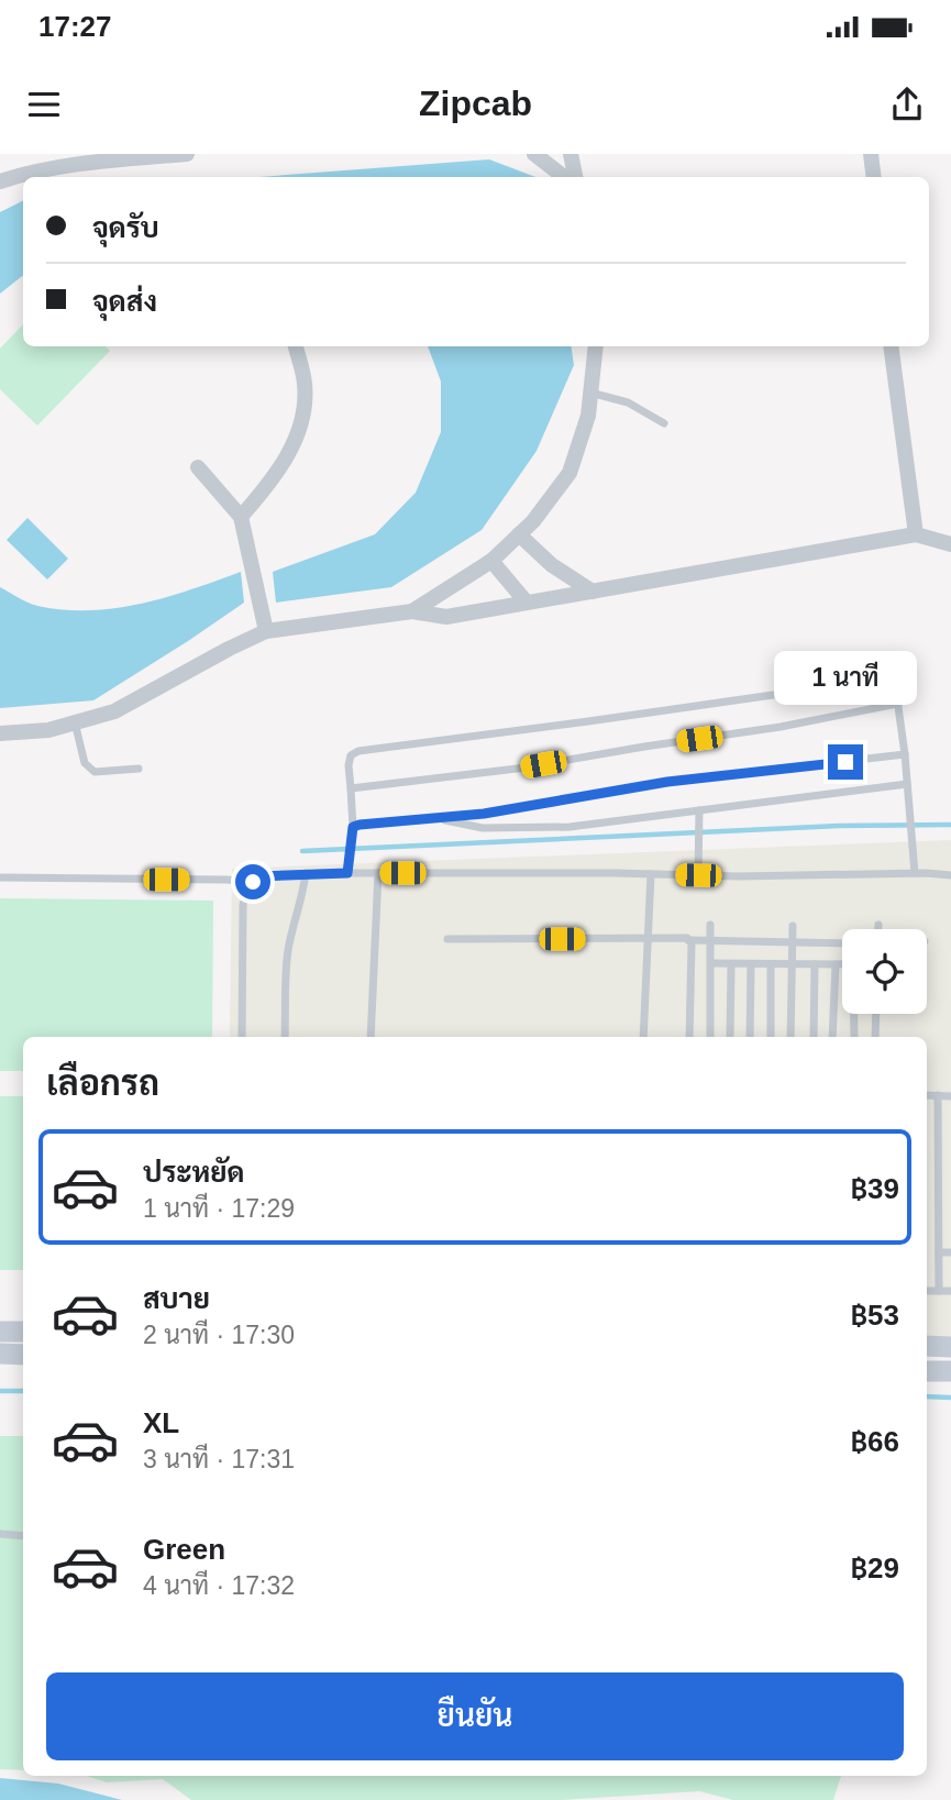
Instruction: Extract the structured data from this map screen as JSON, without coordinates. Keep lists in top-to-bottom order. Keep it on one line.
{"page":{"status":"17:27","header":"Zipcab","banner":["จุดรับ","จุดส่ง"],"bubble":"1 นาที","heading":"เลือกรถ","list":[{"name":"ประหยัด","note":"1 นาที · 17:29","value":"฿39"},{"name":"สบาย","note":"2 นาที · 17:30","value":"฿53"},{"name":"XL","note":"3 นาที · 17:31","value":"฿66"},{"name":"Green","note":"4 นาที · 17:32","value":"฿29"}],"buttons":"ยืนยัน"}}
